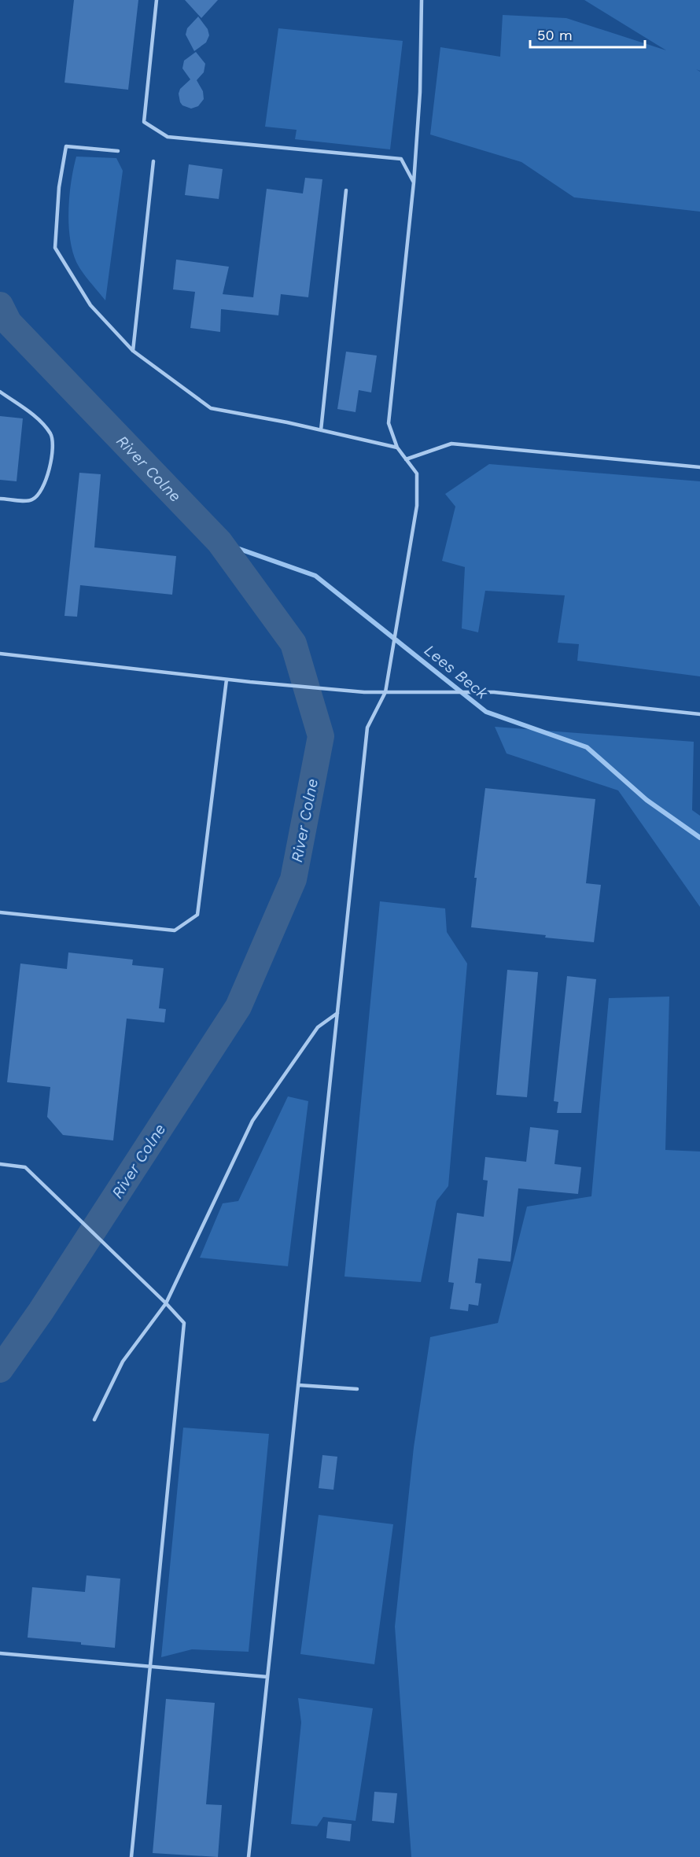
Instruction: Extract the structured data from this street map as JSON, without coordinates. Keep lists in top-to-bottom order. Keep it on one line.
{"water":["River Colne","Lees Beck"],"scale_bar":"50 m"}
